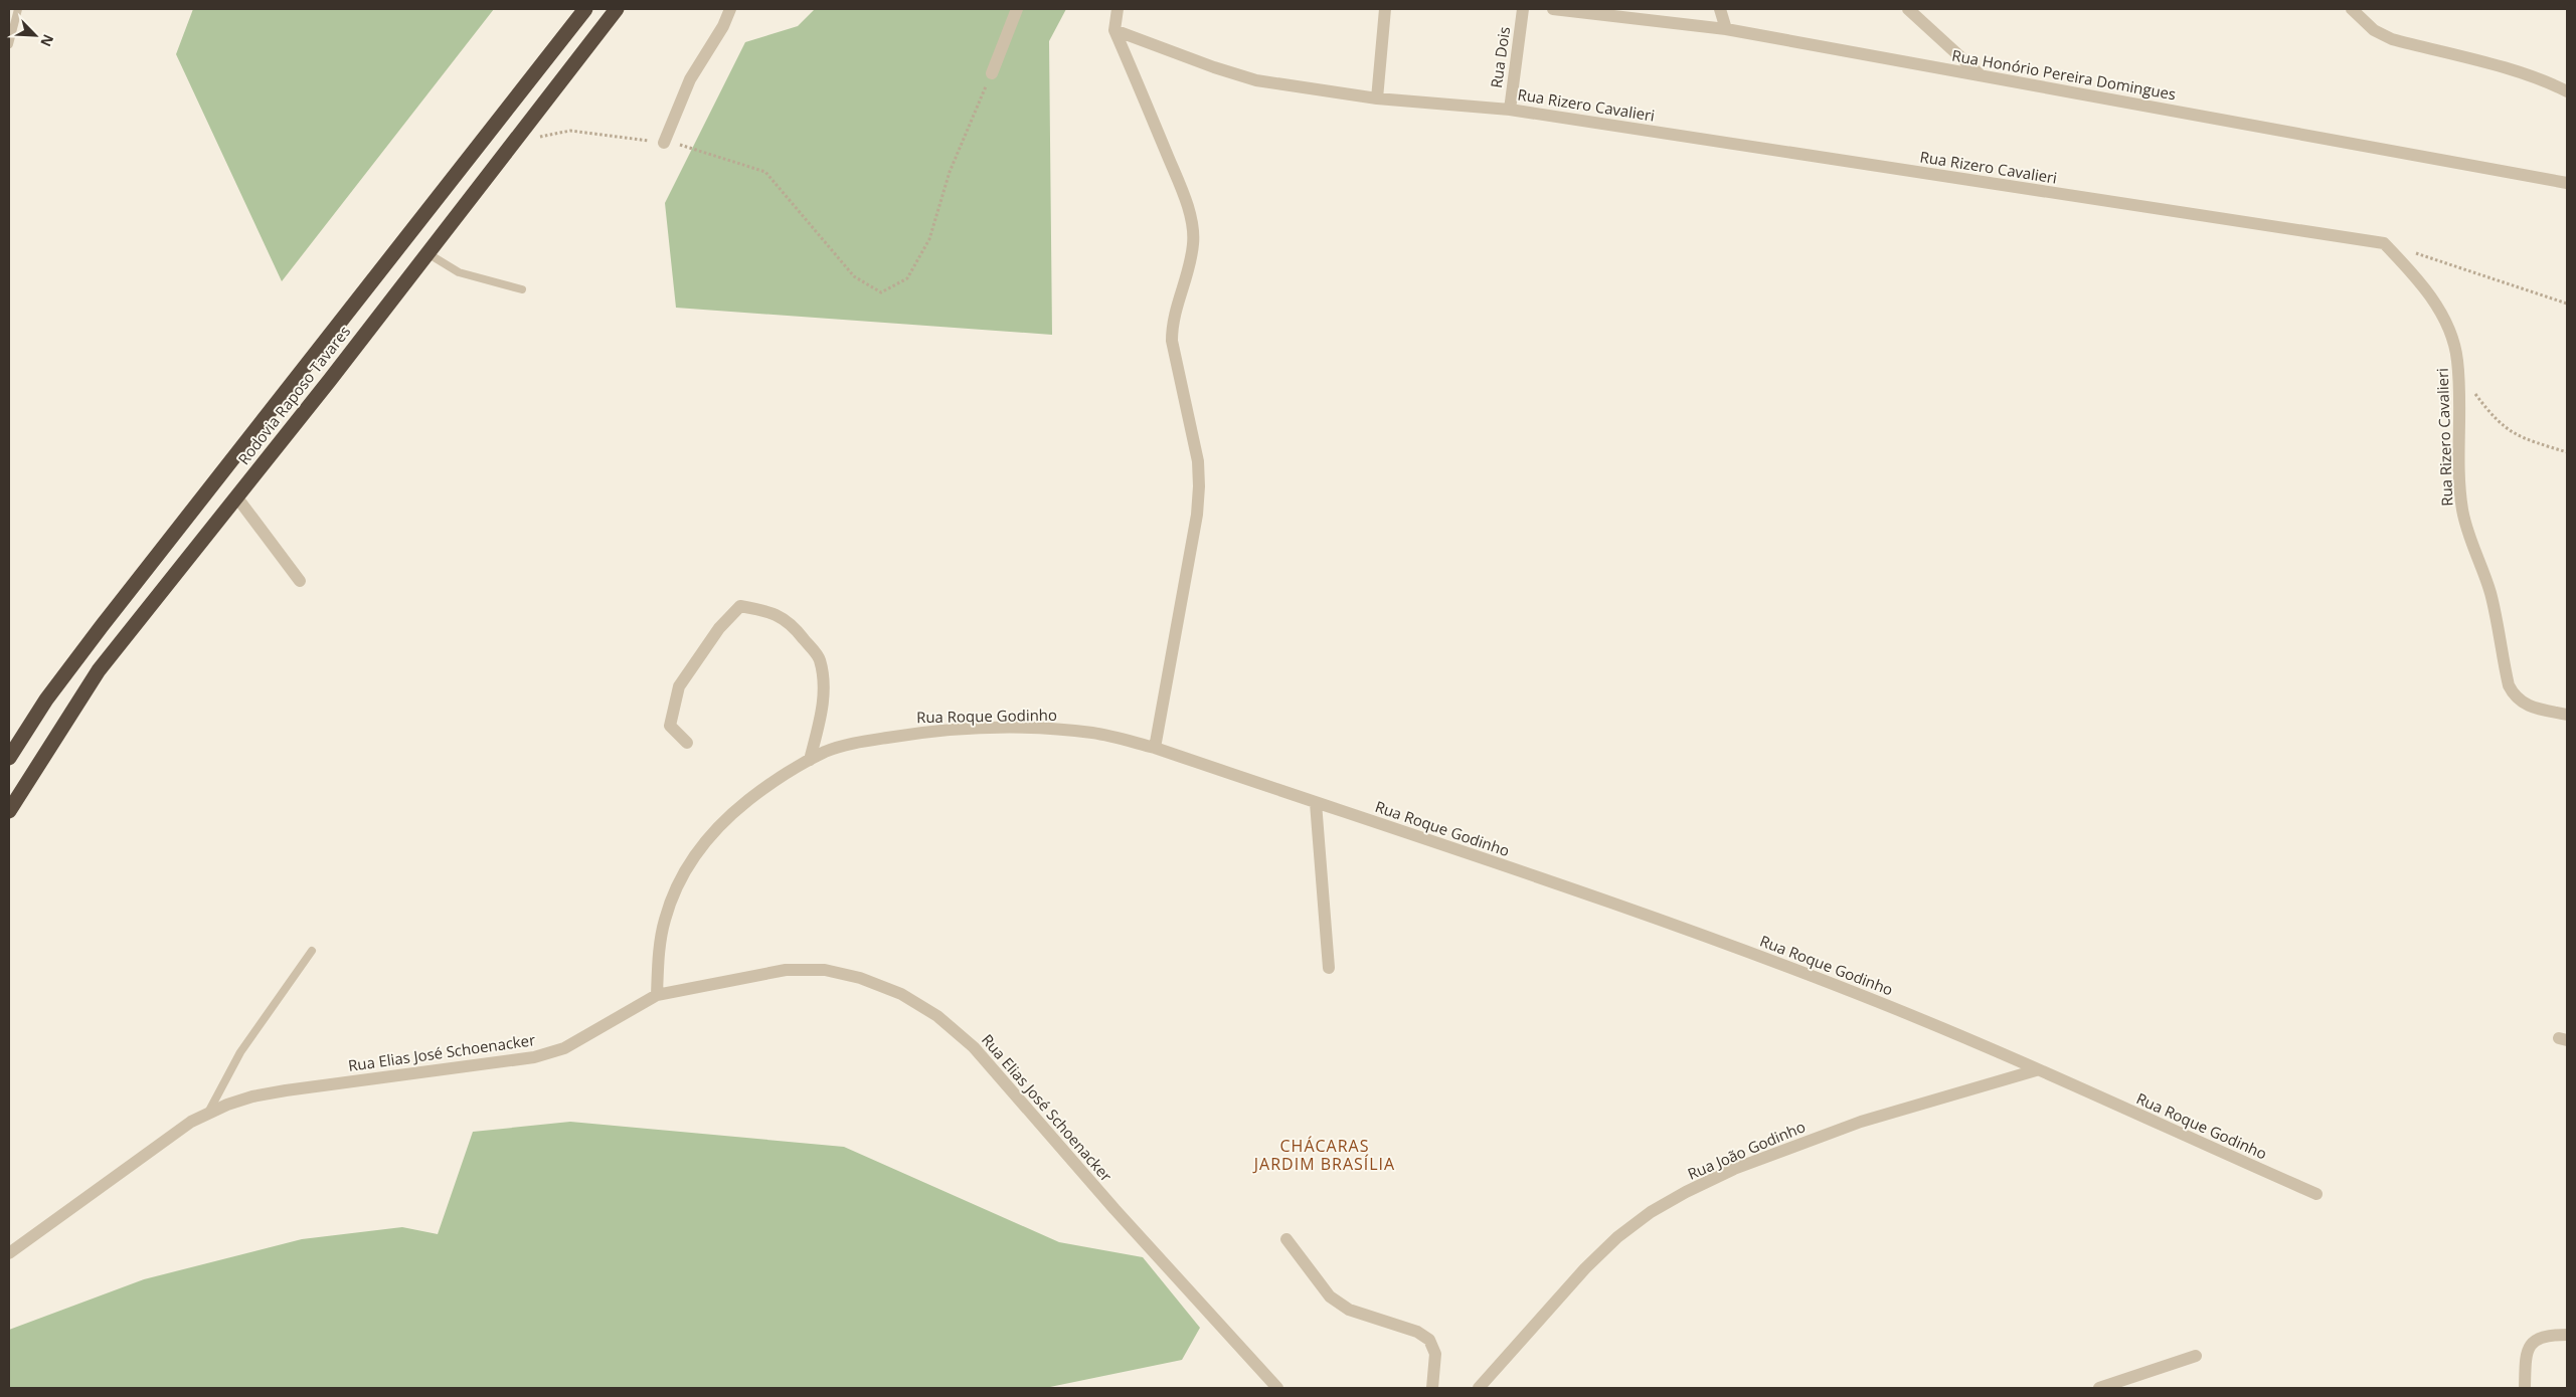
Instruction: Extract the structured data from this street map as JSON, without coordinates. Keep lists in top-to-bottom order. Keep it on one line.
{"streets":{"highway":["Rodovia Raposo Tavares"],"street":["Rua Dois","Rua Honório Pereira Domingues","Rua Rizero Cavalieri","Rua Roque Godinho","Rua Elias José Schoenacker","Rua João Godinho"]},"crossings":[["Rua Dois","Rua Rizero Cavalieri"],["Rua Roque Godinho","Rua Elias José Schoenacker"],["Rua Roque Godinho","Rua João Godinho"]],"districts":["CHÁCARAS JARDIM BRASÍLIA"],"north":"bottom right"}
